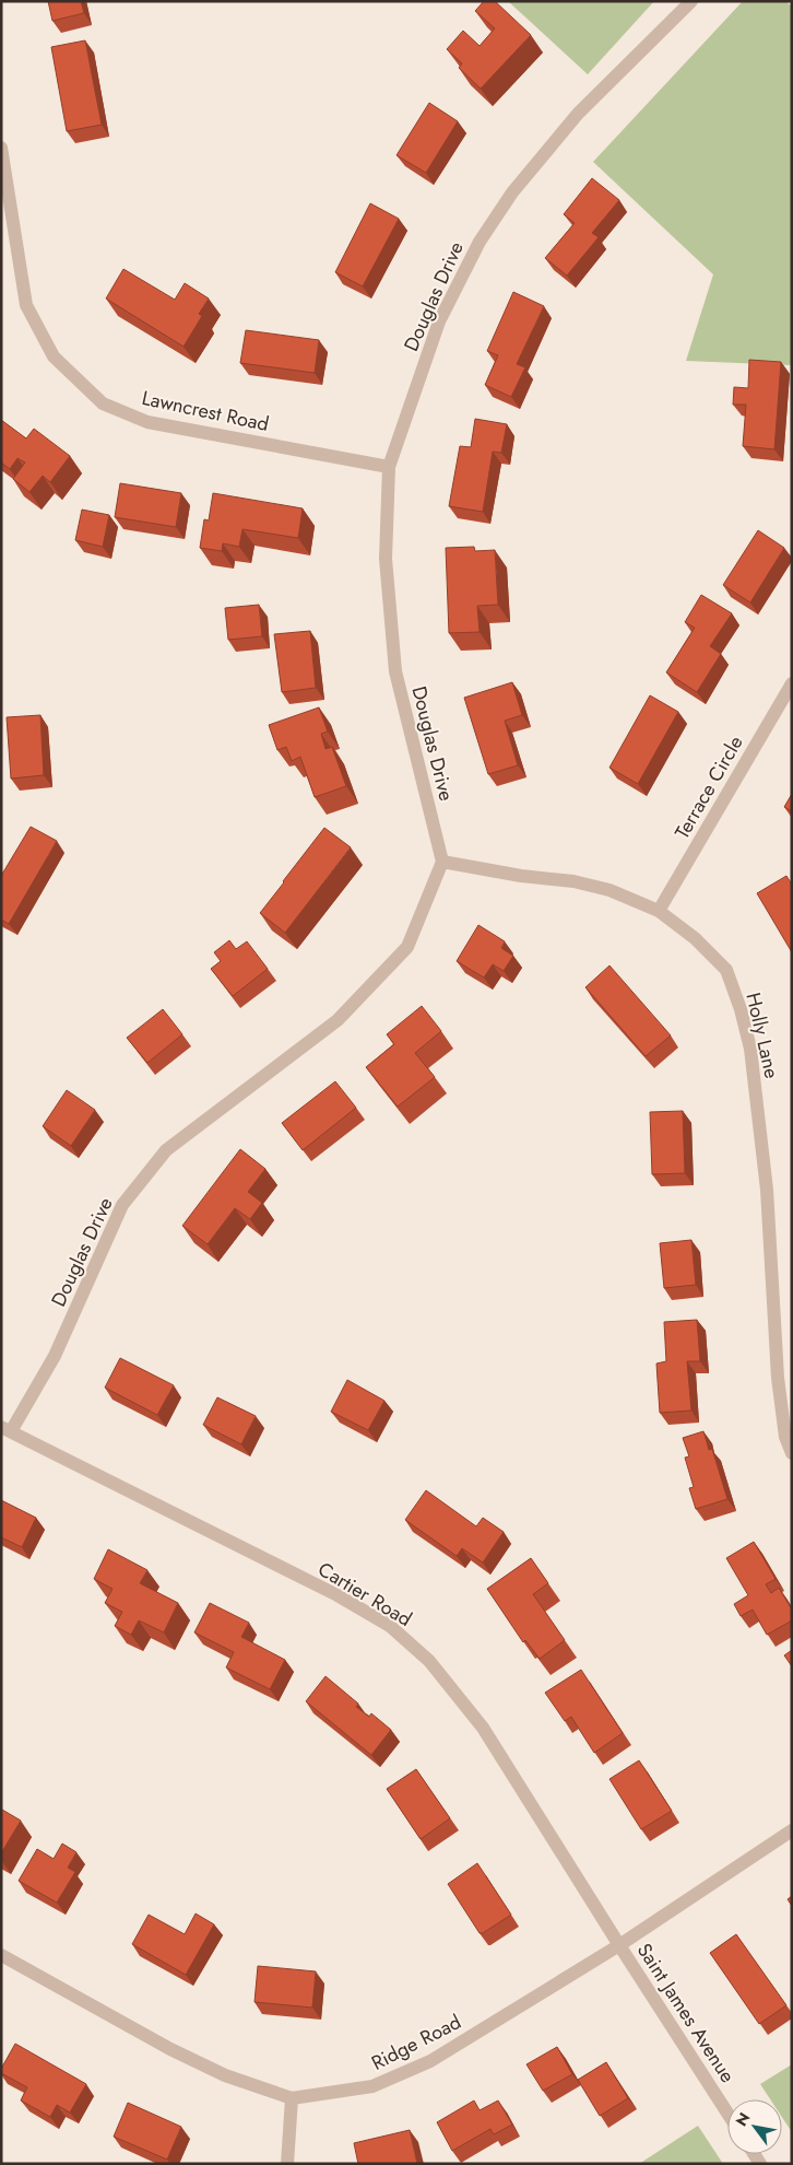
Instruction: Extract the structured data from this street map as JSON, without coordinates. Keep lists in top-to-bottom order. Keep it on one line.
{"streets":{"street":["Douglas Drive","Lawncrest Road","Terrace Circle","Holly Lane","Cartier Road","Saint James Avenue","Ridge Road"]},"crossings":[["Douglas Drive","Lawncrest Road"],["Douglas Drive","Holly Lane"],["Douglas Drive","Cartier Road"],["Terrace Circle","Holly Lane"],["Cartier Road","Saint James Avenue"],["Cartier Road","Ridge Road"],["Saint James Avenue","Ridge Road"]],"north":"top left"}
